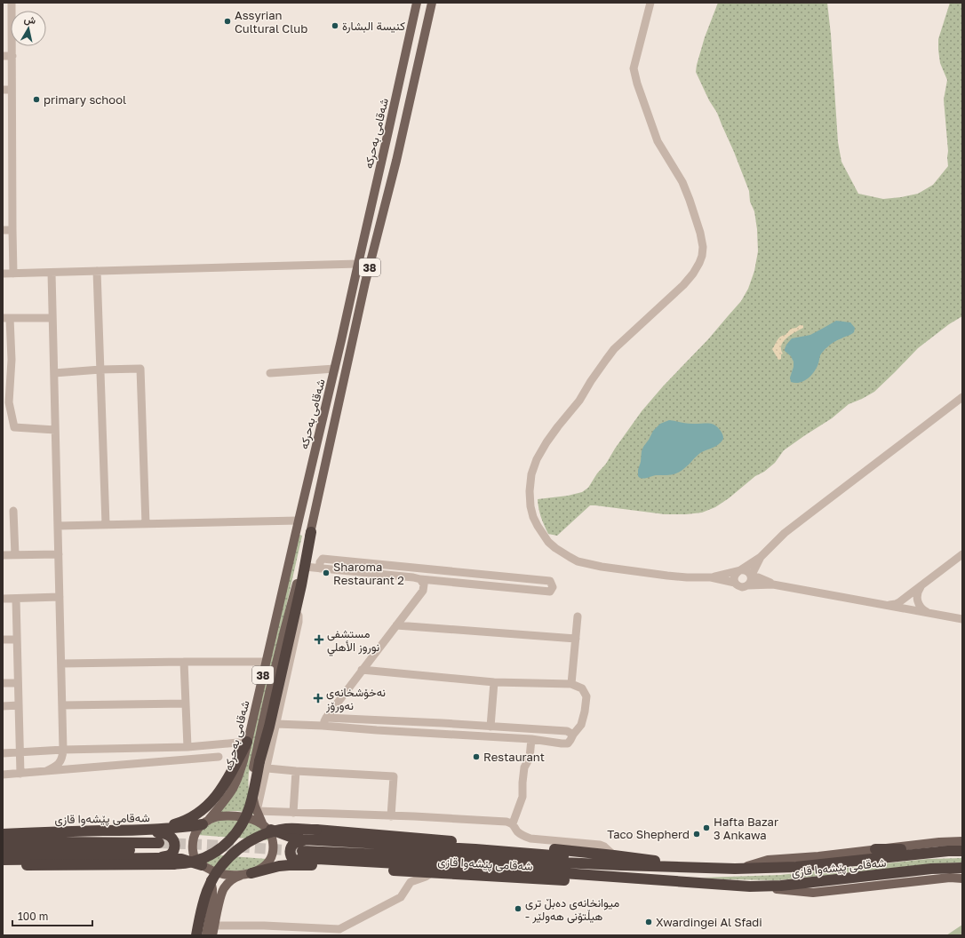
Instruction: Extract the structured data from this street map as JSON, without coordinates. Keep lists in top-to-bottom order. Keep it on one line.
{"streets":{"highway":["شەقامی پێشەوا قازی"],"main road":["شەقامی بەحرکە","38"]},"crossings":[["شەقامی بەحرکە","38"],["شەقامی بەحرکە","شەقامی پێشەوا قازی"],["38","شەقامی پێشەوا قازی"]],"places":{"other":["Assyrian Cultural Club","كنيسة البشارة","primary school","Sharoma Restaurant 2","Restaurant","Hafta Bazar 3 Ankawa","Taco Shepherd","میوانخانەی دەبڵ تری - هیڵتۆنی هەولێر","Xwardingei Al Sfadi"],"health":["مستشفى نوروز الأهلي","نەخۆشخانەی نەورۆز"]},"scale_bar":"100 m","north":"top"}
